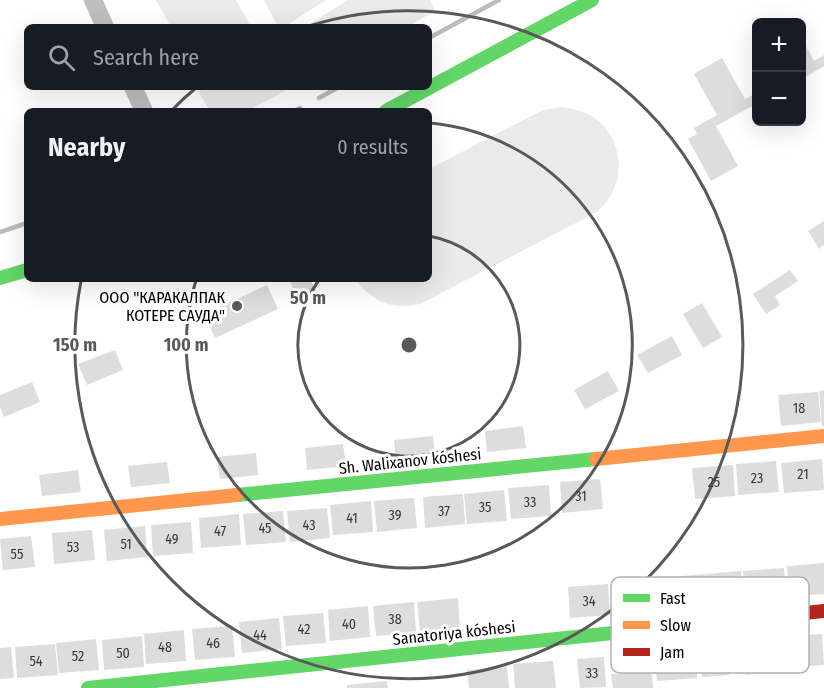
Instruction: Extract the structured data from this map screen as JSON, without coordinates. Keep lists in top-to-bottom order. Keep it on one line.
{"streets":{"main road":["Sh. Walixanov kóshesi","Sanatoriya kóshesi"]},"places":["ООО \"КАРАКАЛПАК КОТЕРЕ САУДА\""],"house_numbers":["18","21","23","25","31","33","35","37","39","41","43","45","47","49","51","53","55","34","38","40","42","44","46","48","50","52","54","33"],"legend":["Fast","Slow","Jam"],"page":{"map_buttons":["+","−"],"search":"Search here","heading":["Nearby","0 results"]},"rings":["50 m","150 m","100 m"]}
